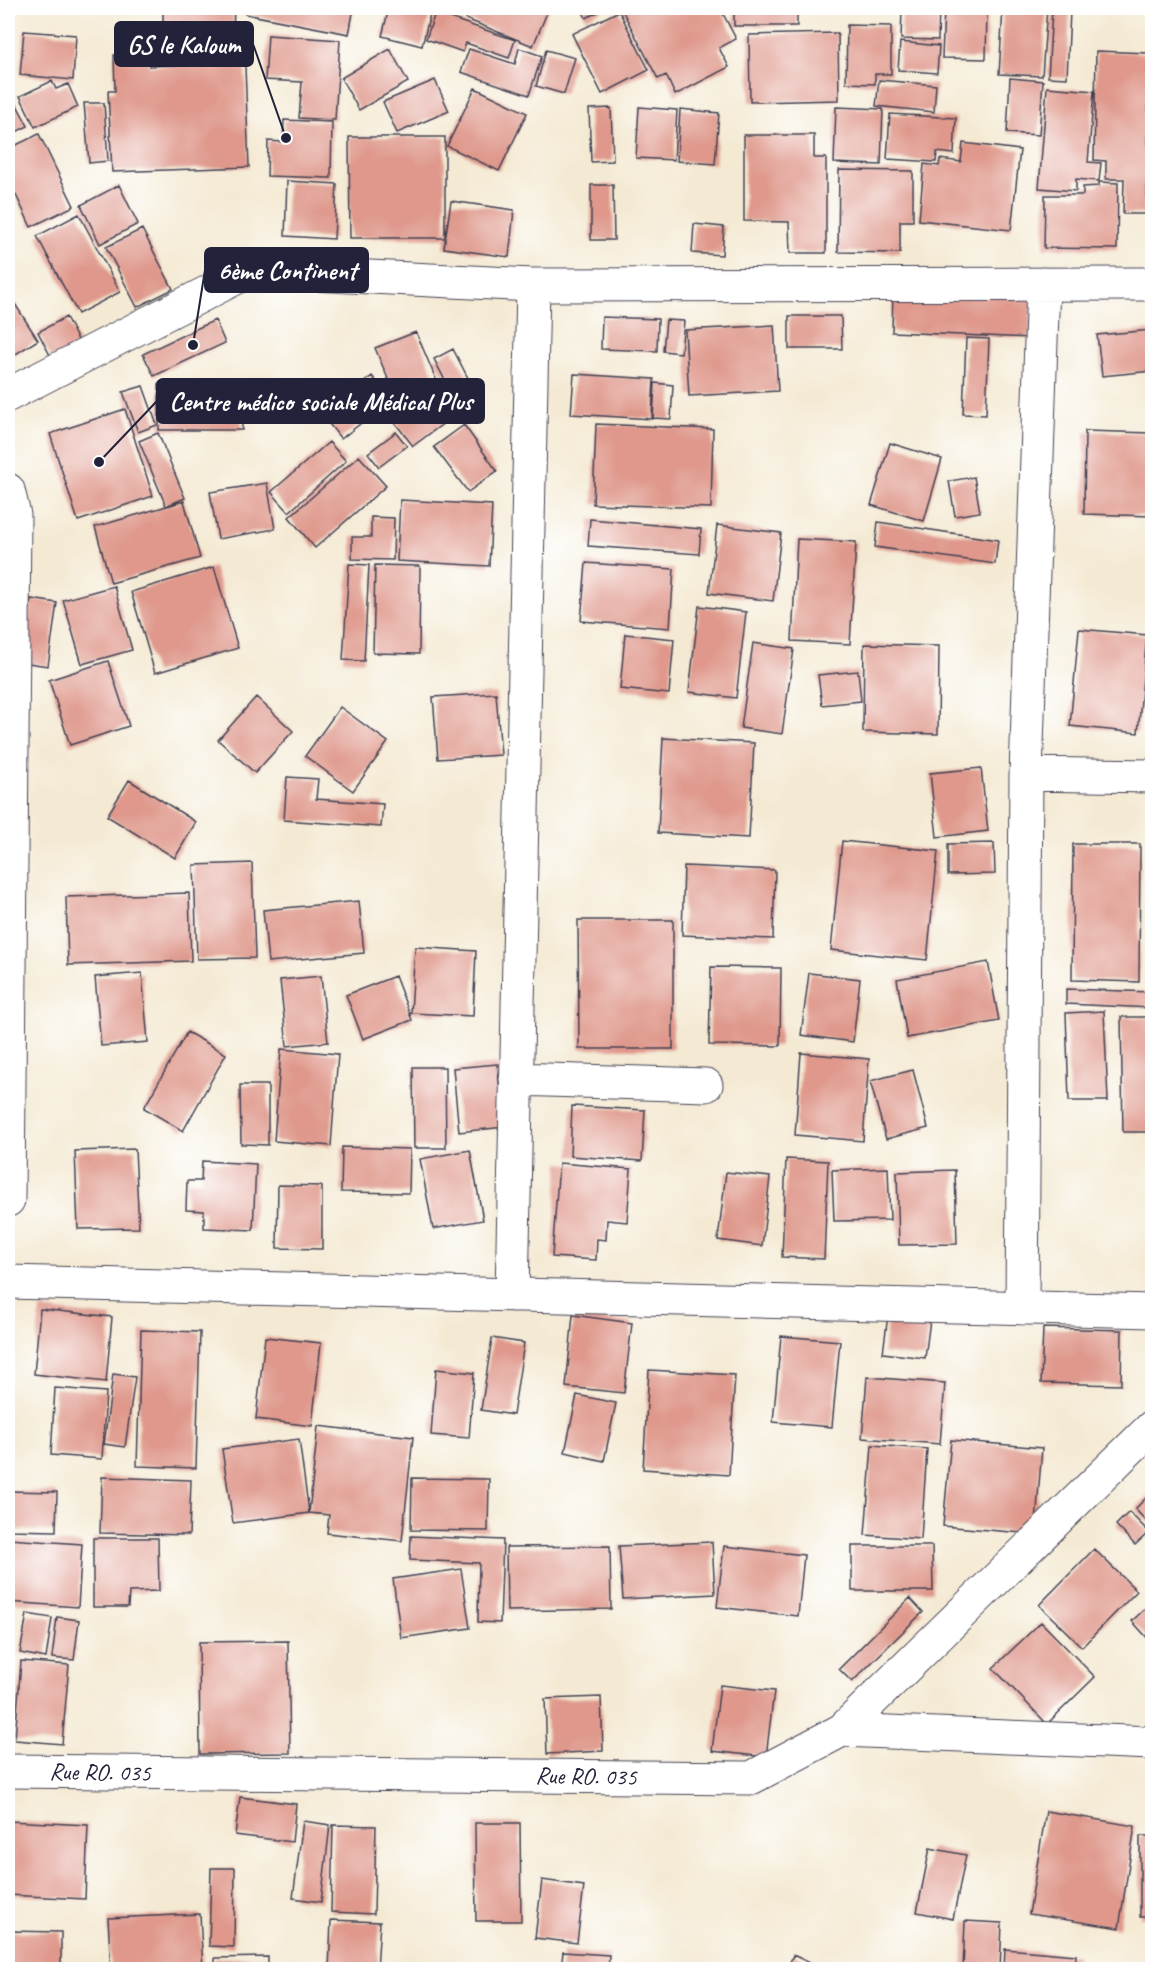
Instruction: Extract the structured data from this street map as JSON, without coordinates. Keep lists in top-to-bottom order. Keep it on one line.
{"streets":{"street":["Rue RO. 035"]},"places":["GS le Kaloum","6ème Continent","Centre médico sociale Médical Plus"]}
